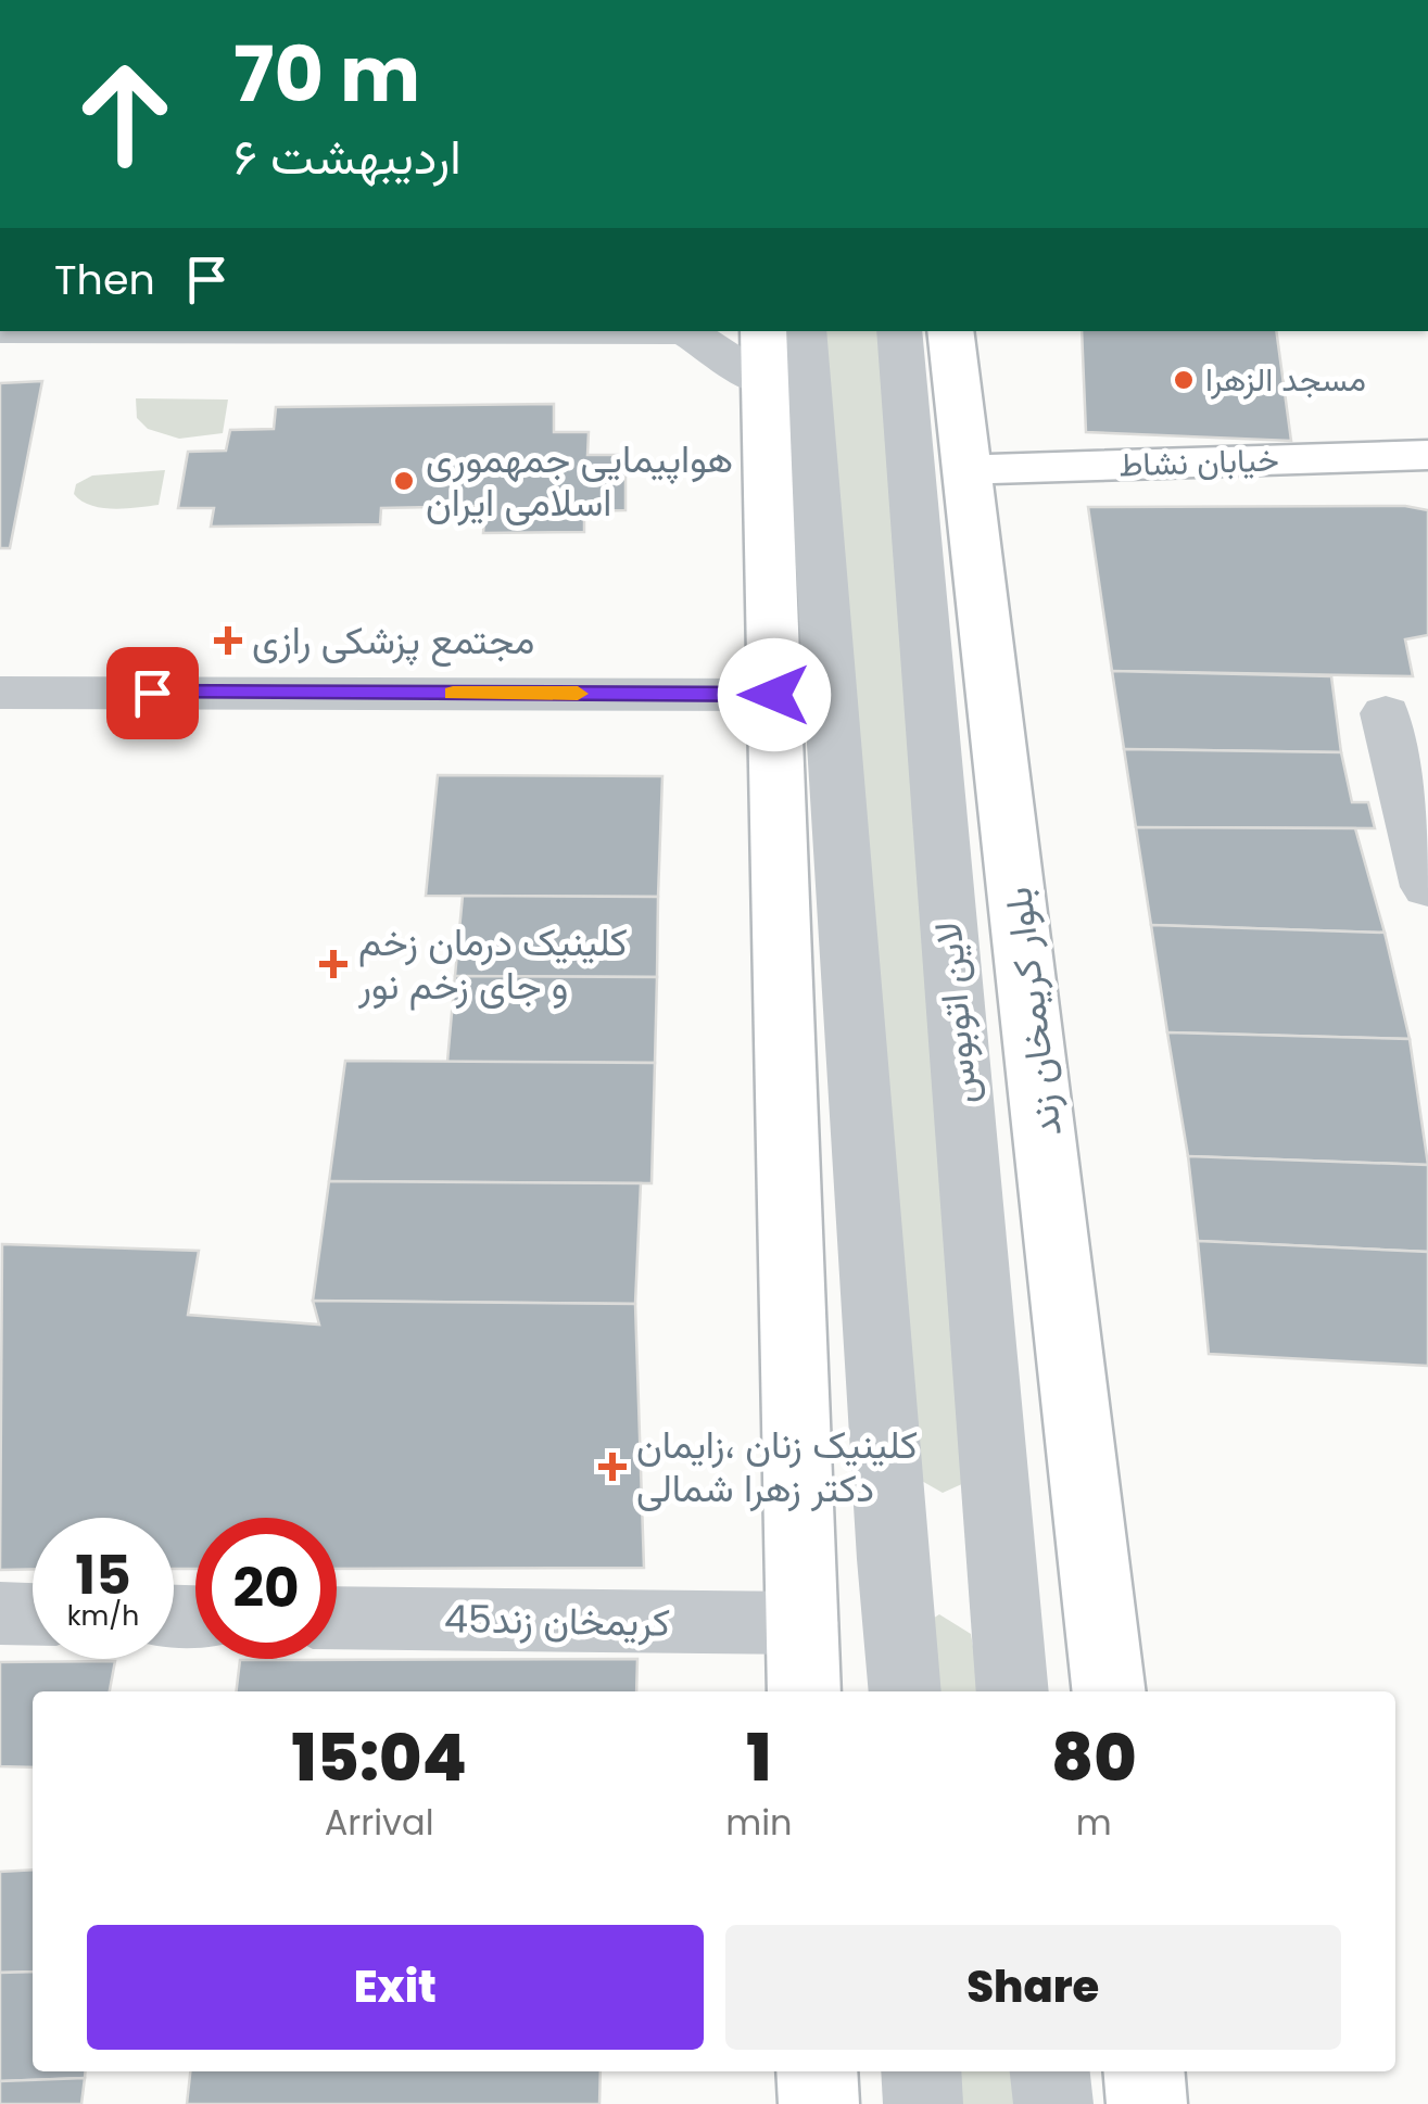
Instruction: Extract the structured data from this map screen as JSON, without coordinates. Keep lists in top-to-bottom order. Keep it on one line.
{"streets":{"main road":["خیابان نشاط","بلوار کریمخان زند"],"street":["لاین اتوبوس","کریمخان زند45"]},"crossings":[["خیابان نشاط","بلوار کریمخان زند"]],"places":{"other":["مسجد الزهرا","هواپیمایی جمهموری اسلامی ایران"],"health":["مجتمع پزشکی رازی","کلینیک درمان زخم و جای زخم نور","کلینیک زنان ،زایمان دکتر زهرا شمالی"]},"page":{"turn":["70 m","۶ اردیبهشت"],"then":"Then","speed":"15 km/h","limit":"20","eta":["15:04","Arrival","1","min","80","m"],"buttons":["Exit","Share"]}}
